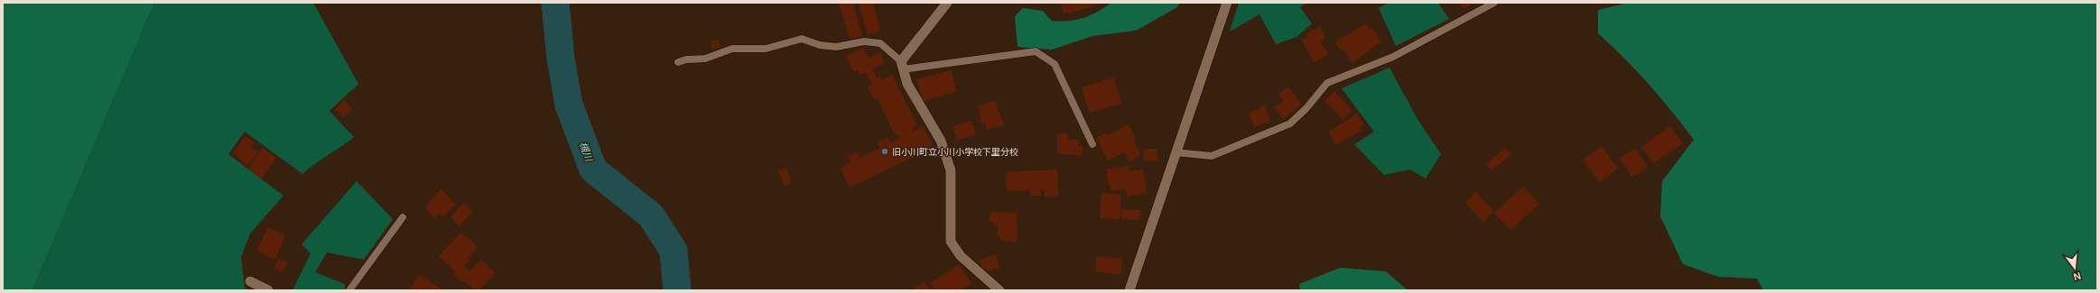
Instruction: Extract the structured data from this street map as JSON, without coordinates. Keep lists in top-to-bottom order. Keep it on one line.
{"water":["槻川"],"places":["旧小川町立小川小学校下里分校"],"north":"bottom"}
